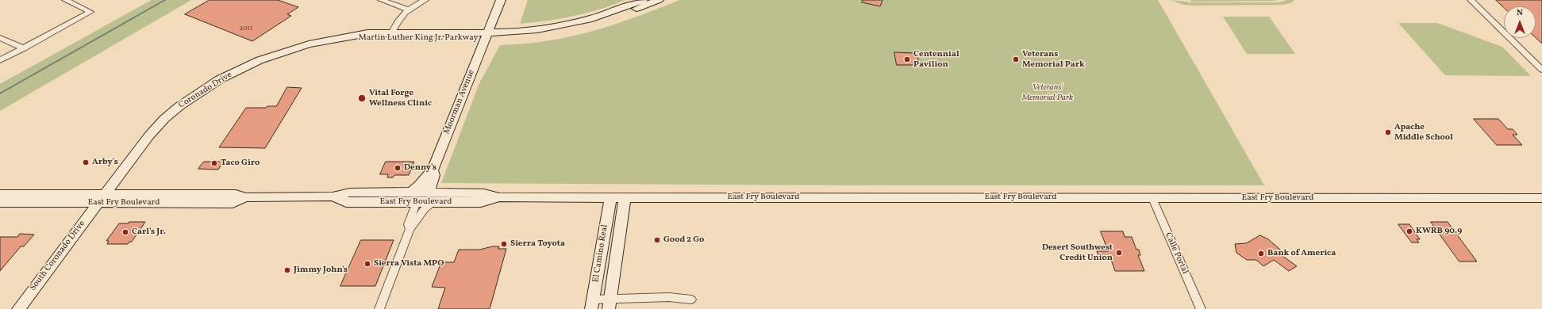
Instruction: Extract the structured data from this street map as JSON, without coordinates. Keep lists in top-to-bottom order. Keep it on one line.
{"streets":{"street":["Martin Luther King Jr. Parkway","Coronado Drive","Moorman Avenue","East Fry Boulevard","El Camino Real","Calle Portal","South Coronado Drive"]},"crossings":[["Martin Luther King Jr. Parkway","Coronado Drive"],["Martin Luther King Jr. Parkway","Moorman Avenue"],["Coronado Drive","East Fry Boulevard"],["Coronado Drive","South Coronado Drive"],["Moorman Avenue","East Fry Boulevard"],["East Fry Boulevard","El Camino Real"],["East Fry Boulevard","Calle Portal"],["East Fry Boulevard","South Coronado Drive"]],"parks":["Veterans' Memorial Park"],"places":["Centennial Pavilion","Veterans Memorial Park","Vital Forge Wellness Clinic","Apache Middle School","Arby's","Taco Giro","Denny's","KWRB 90.9","Carl's Jr.","Good 2 Go","Sierra Toyota","Desert Southwest Credit Union","Bank of America","Sierra Vista MPO","Jimmy John's"],"house_numbers":["2011"],"north":"top"}
